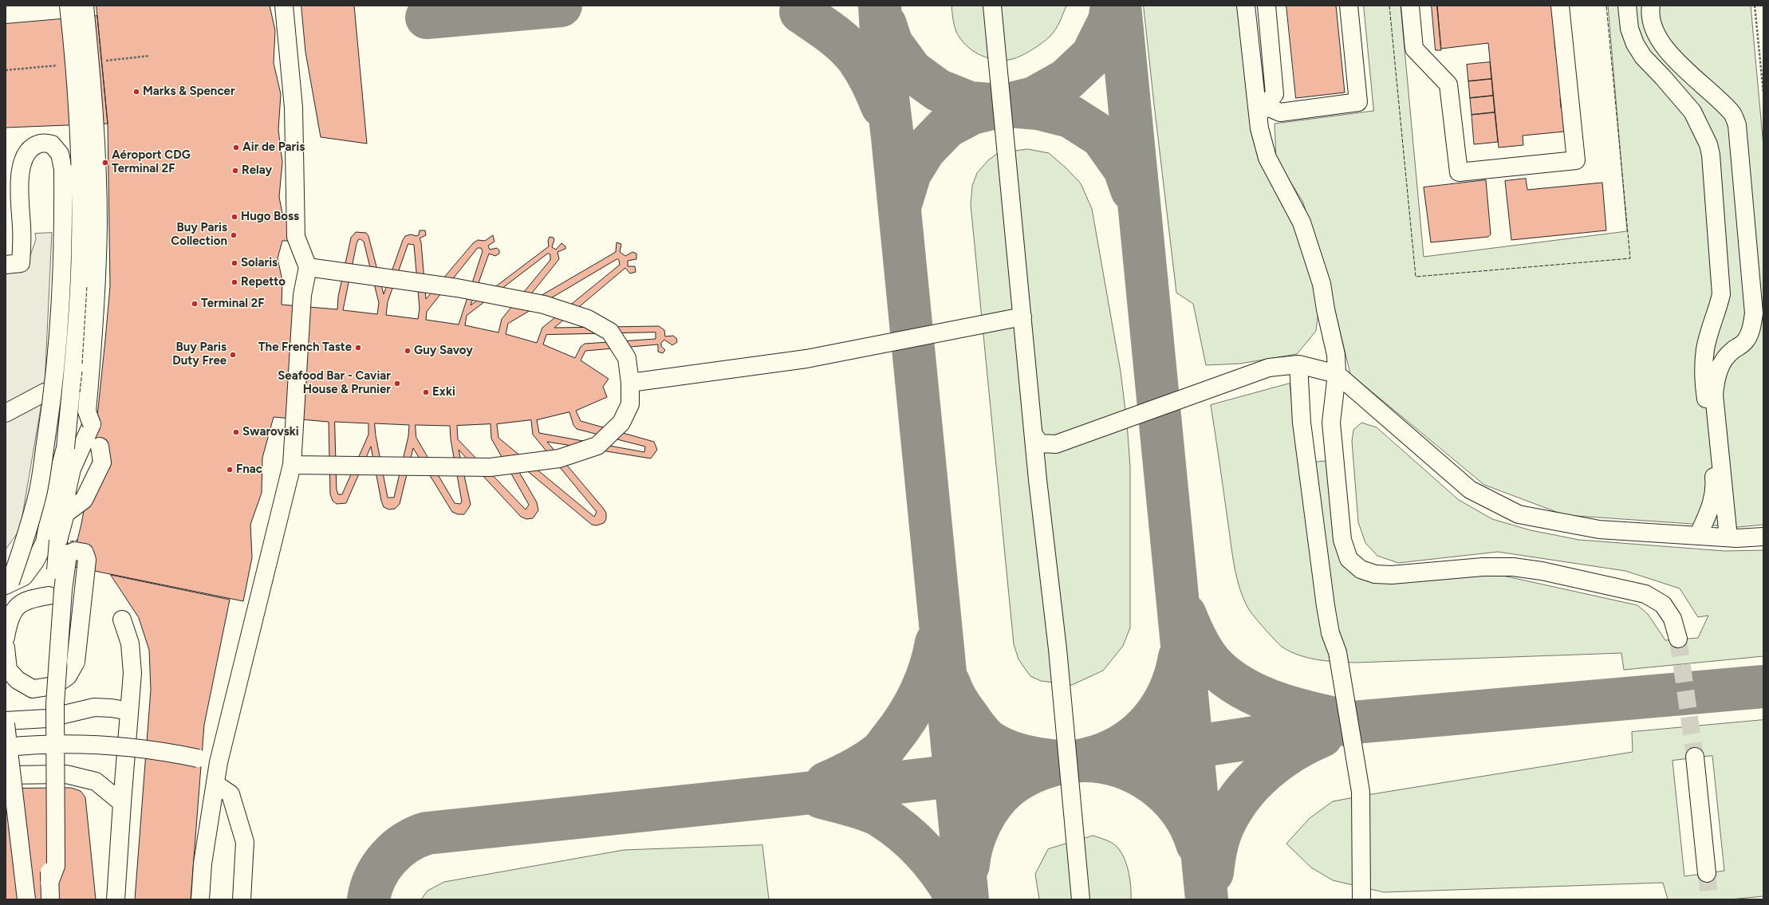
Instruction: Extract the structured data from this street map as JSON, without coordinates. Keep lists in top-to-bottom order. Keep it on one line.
{"places":["Marks & Spencer","Air de Paris","Aéroport CDG Terminal 2F","Relay","Hugo Boss","Buy Paris Collection","Solaris","Repetto","Terminal 2F","The French Taste","Guy Savoy","Buy Paris Duty Free","Seafood Bar - Caviar House & Prunier","Exki","Swarovski","Fnac"]}
